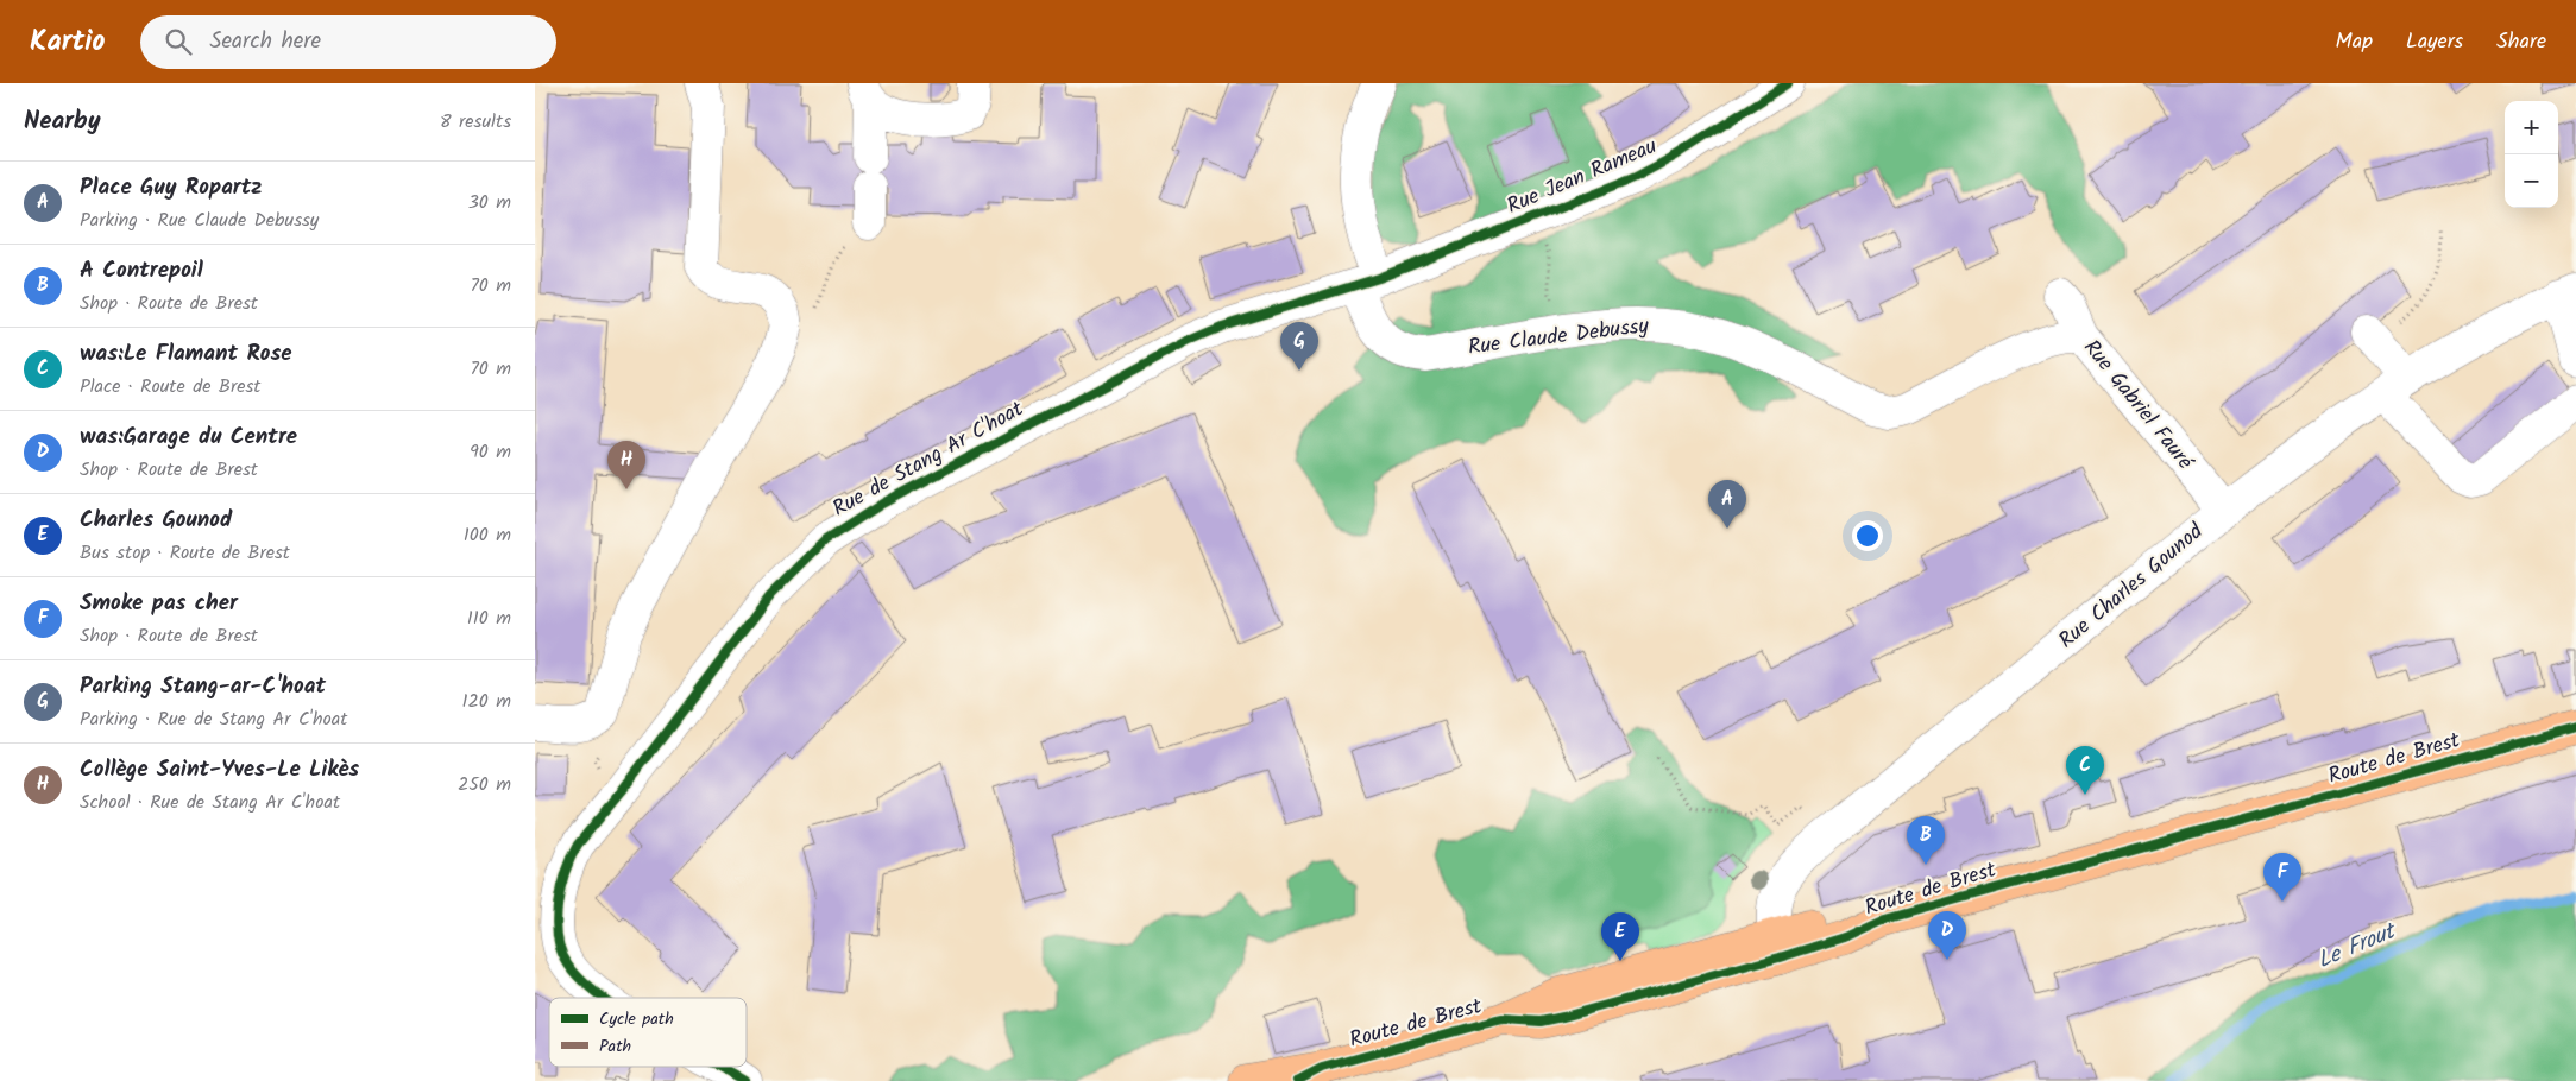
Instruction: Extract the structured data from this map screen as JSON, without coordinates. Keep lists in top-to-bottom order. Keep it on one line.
{"streets":{"main road":["Route de Brest"],"street":["Rue Jean Rameau","Rue Claude Debussy","Rue Gabriel Fauré","Rue de Stang Ar C'hoat","Rue Charles Gounod"]},"crossings":[["Rue Jean Rameau","Rue Claude Debussy"],["Rue Jean Rameau","Rue de Stang Ar C'hoat"],["Rue Claude Debussy","Rue Gabriel Fauré"],["Rue Claude Debussy","Rue de Stang Ar C'hoat"],["Rue Gabriel Fauré","Rue Charles Gounod"],["Rue Charles Gounod","Route de Brest"]],"water":["Le Frout"],"legend":["Cycle path","Path"],"page":{"header":"Kartio","search":"Search here","nav":["Map","Layers","Share"],"heading":["Nearby","8 results"],"map_buttons":["+","−"],"list":[{"mark":"A","name":"Place Guy Ropartz","note":"Parking · Rue Claude Debussy","value":"30 m"},{"mark":"B","name":"A Contrepoil","note":"Shop · Route de Brest","value":"70 m"},{"mark":"C","name":"was:Le Flamant Rose","note":"Place · Route de Brest","value":"70 m"},{"mark":"D","name":"was:Garage du Centre","note":"Shop · Route de Brest","value":"90 m"},{"mark":"E","name":"Charles Gounod","note":"Bus stop · Route de Brest","value":"100 m"},{"mark":"F","name":"Smoke pas cher","note":"Shop · Route de Brest","value":"110 m"},{"mark":"G","name":"Parking Stang-ar-C'hoat","note":"Parking · Rue de Stang Ar C'hoat","value":"120 m"},{"mark":"H","name":"Collège Saint-Yves-Le Likès","note":"School · Rue de Stang Ar C'hoat","value":"250 m"}],"pins":["G","H","A","C","B","F","D","E"]}}
